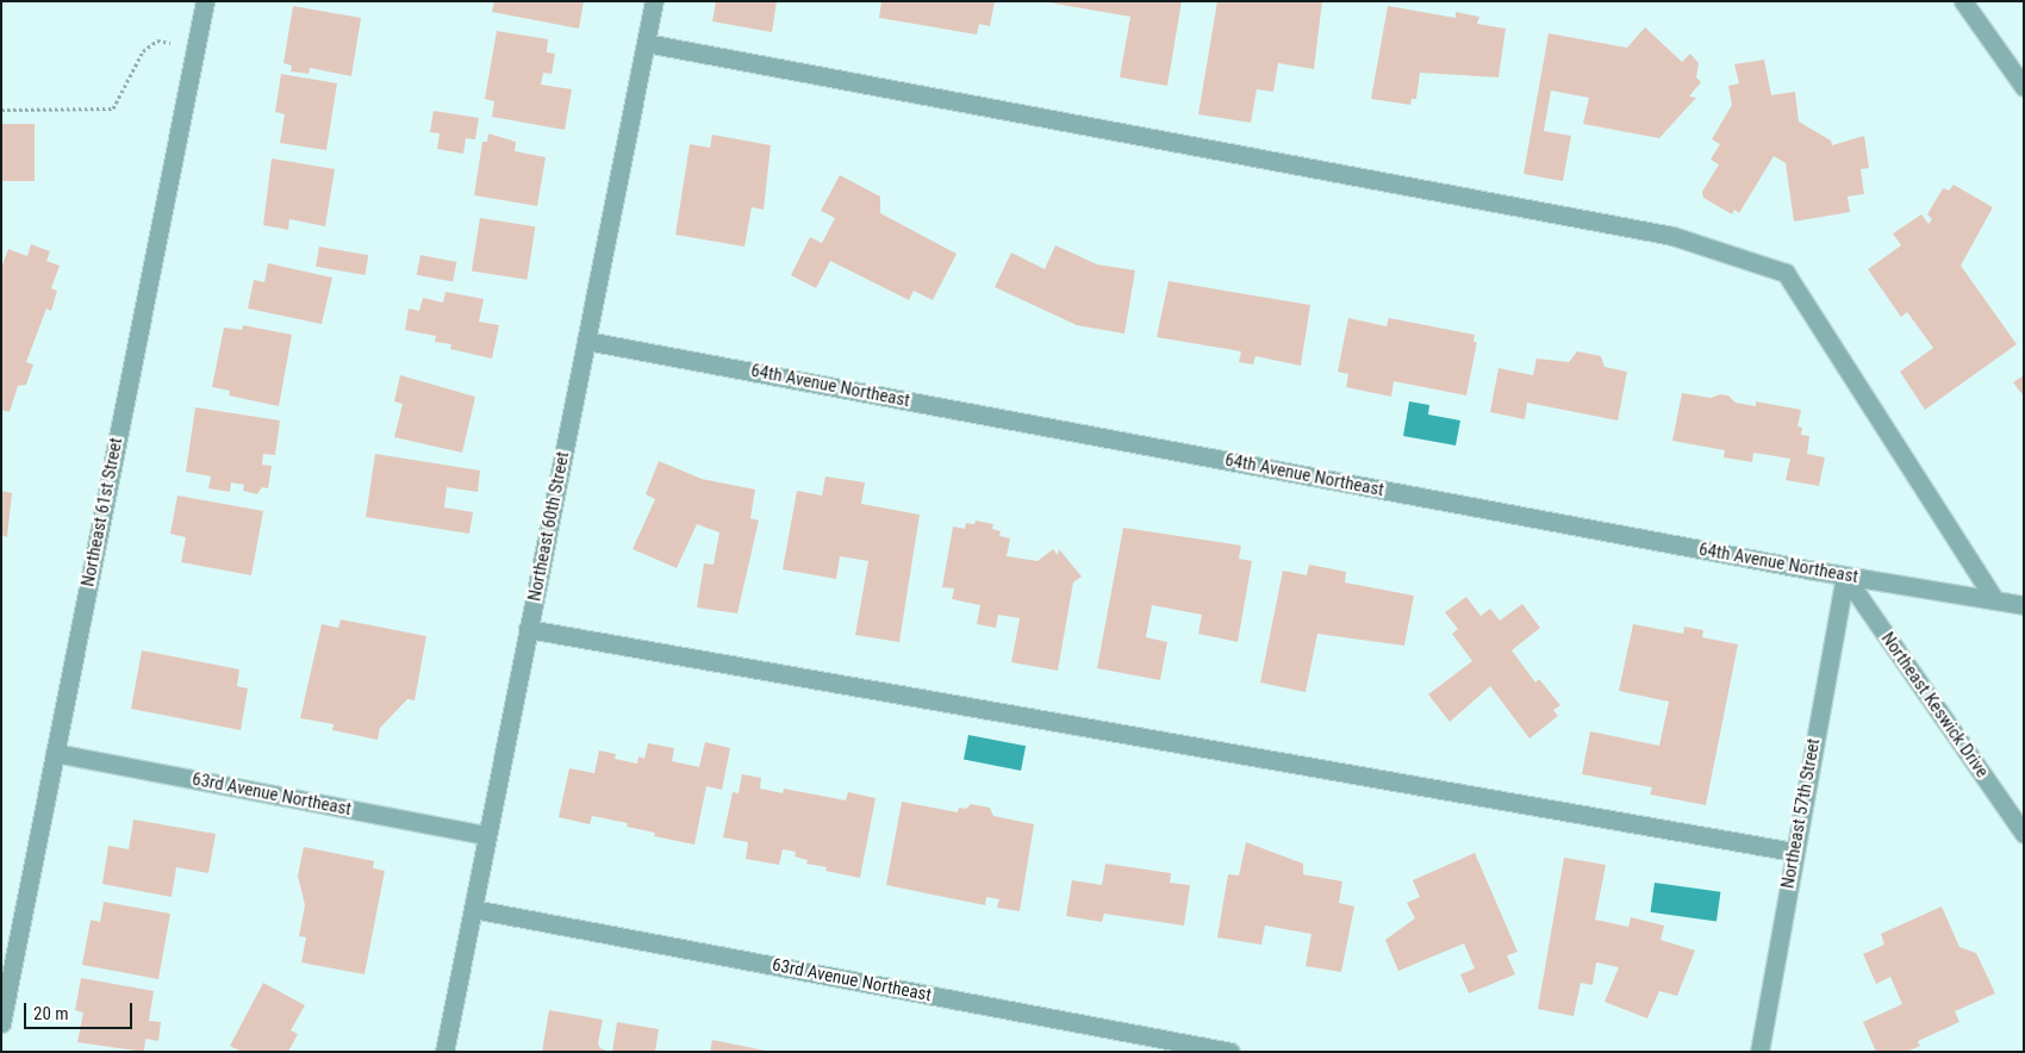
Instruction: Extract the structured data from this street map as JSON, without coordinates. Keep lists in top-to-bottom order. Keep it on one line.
{"streets":{"street":["64th Avenue Northeast","Northeast 61st Street","Northeast 60th Street","Northeast Keswick Drive","63rd Avenue Northeast","Northeast 57th Street"]},"crossings":[["64th Avenue Northeast","Northeast 60th Street"],["64th Avenue Northeast","Northeast Keswick Drive"],["64th Avenue Northeast","Northeast 57th Street"],["Northeast 61st Street","63rd Avenue Northeast"],["Northeast 60th Street","63rd Avenue Northeast"],["Northeast Keswick Drive","Northeast 57th Street"]],"scale_bar":"20 m"}
